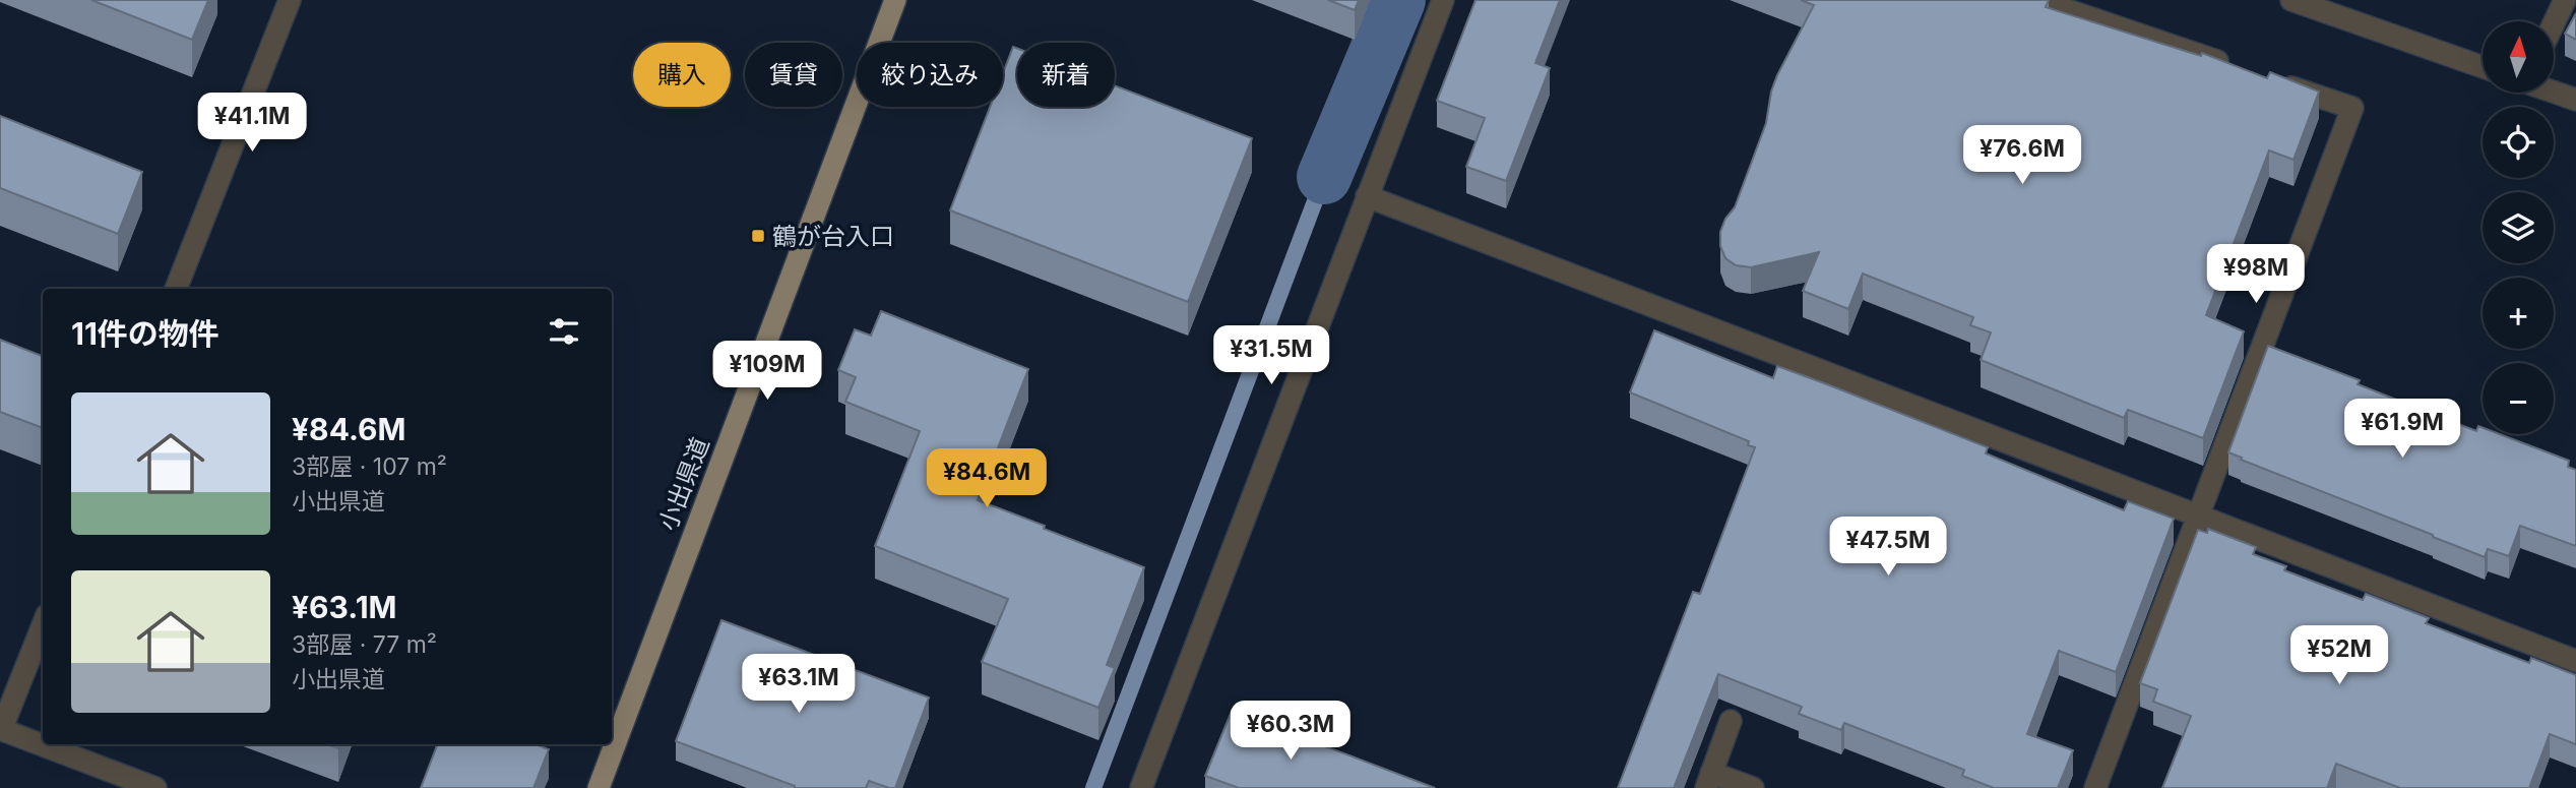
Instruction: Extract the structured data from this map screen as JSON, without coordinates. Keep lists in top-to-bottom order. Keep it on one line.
{"streets":{"main road":["小出県道"]},"places":{"transit":["鶴が台入口"]},"north":"top","page":{"map_buttons":["+","−"],"chip":["購入","賃貸","絞り込み","新着"],"price":["¥41.1M","¥76.6M","¥98M","¥31.5M","¥109M","¥61.9M","¥84.6M","¥47.5M","¥52M","¥63.1M","¥60.3M"],"heading":"11件の物件","list":[{"name":"¥84.6M","note":"3部屋 · 107 m² · 小出県道"},{"name":"¥63.1M","note":"3部屋 · 77 m² · 小出県道"}]}}
